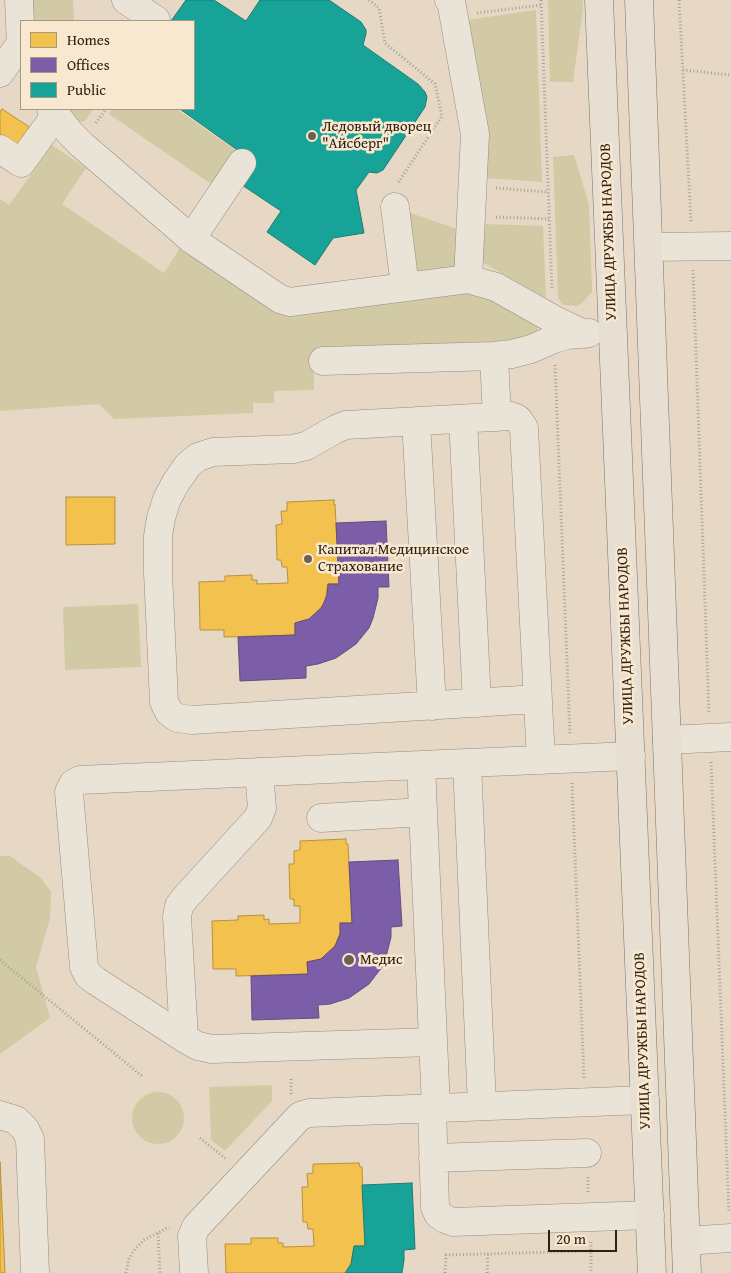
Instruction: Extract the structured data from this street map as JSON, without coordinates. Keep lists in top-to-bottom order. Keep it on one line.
{"streets":{"main road":["УЛИЦА ДРУЖБЫ НАРОДОВ"]},"places":["Ледовый дворец \"Айсберг\"","Капитал Медицинское Страхование","Медис"],"legend":["Homes","Offices","Public"],"scale_bar":"20 m"}
